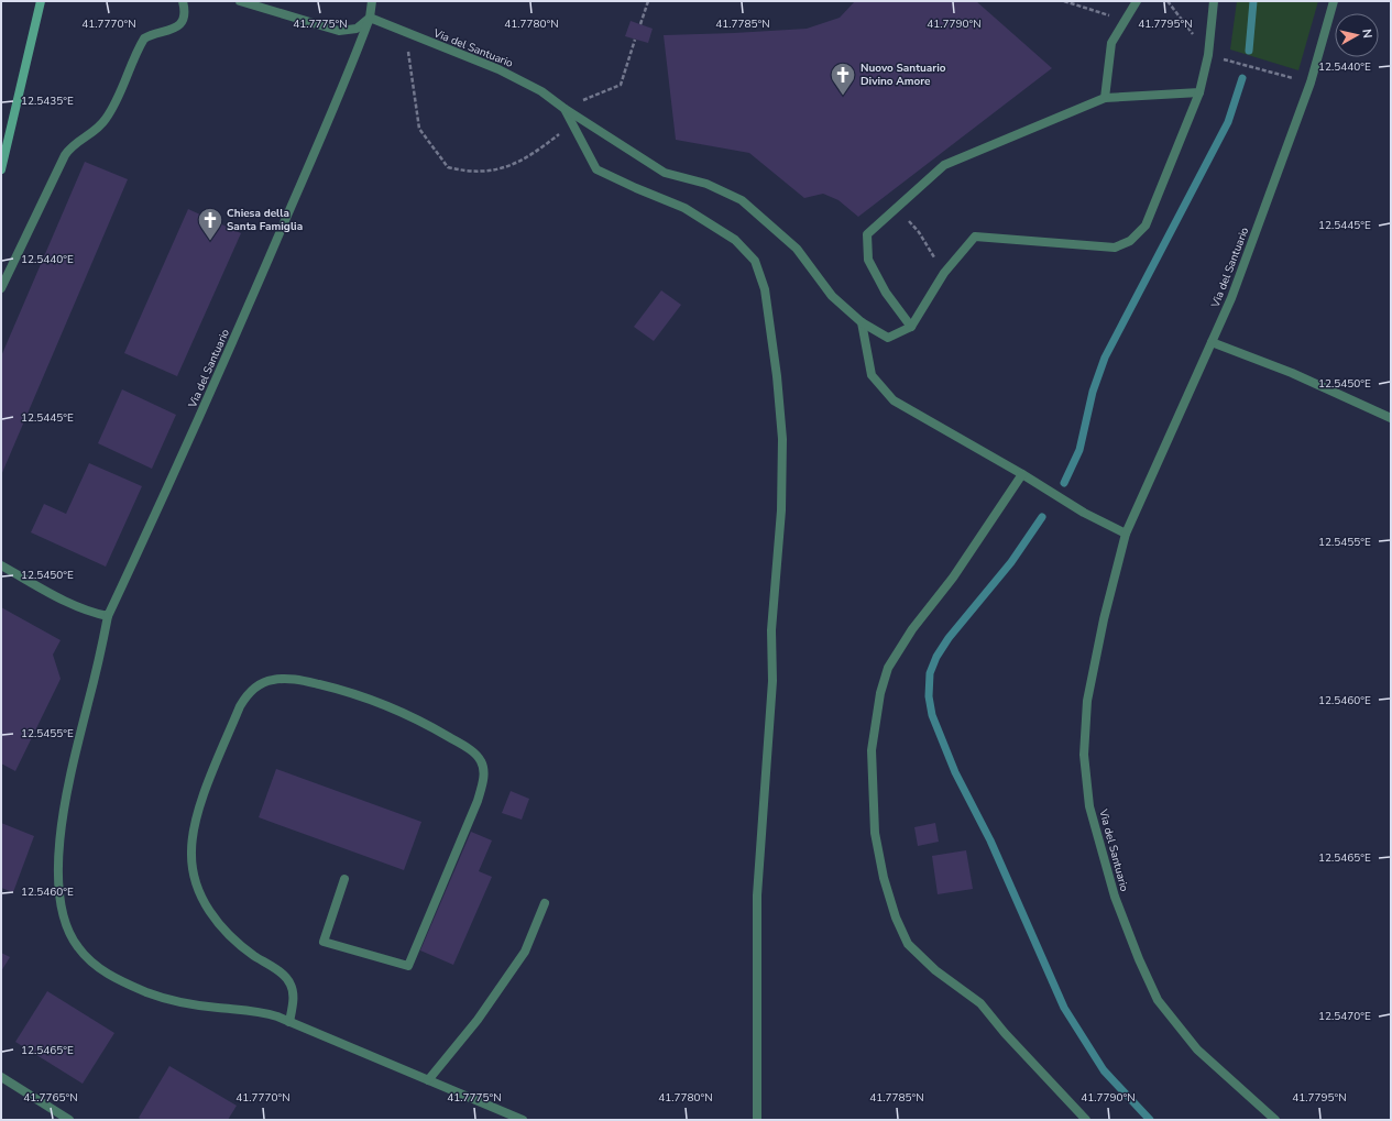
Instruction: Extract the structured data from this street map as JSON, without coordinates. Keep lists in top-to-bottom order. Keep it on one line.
{"streets":{"street":["Via del Santuario"]},"places":{"church":["Nuovo Santuario Divino Amore","Chiesa della Santa Famiglia"]},"north":"right","coordinates":["41.7770°N","41.7775°N","41.7780°N","41.7785°N","41.7790°N","41.7795°N","12.5440°E","12.5435°E","12.5445°E","12.5450°E","12.5455°E","12.5460°E","12.5465°E","12.5470°E","41.7765°N"]}
